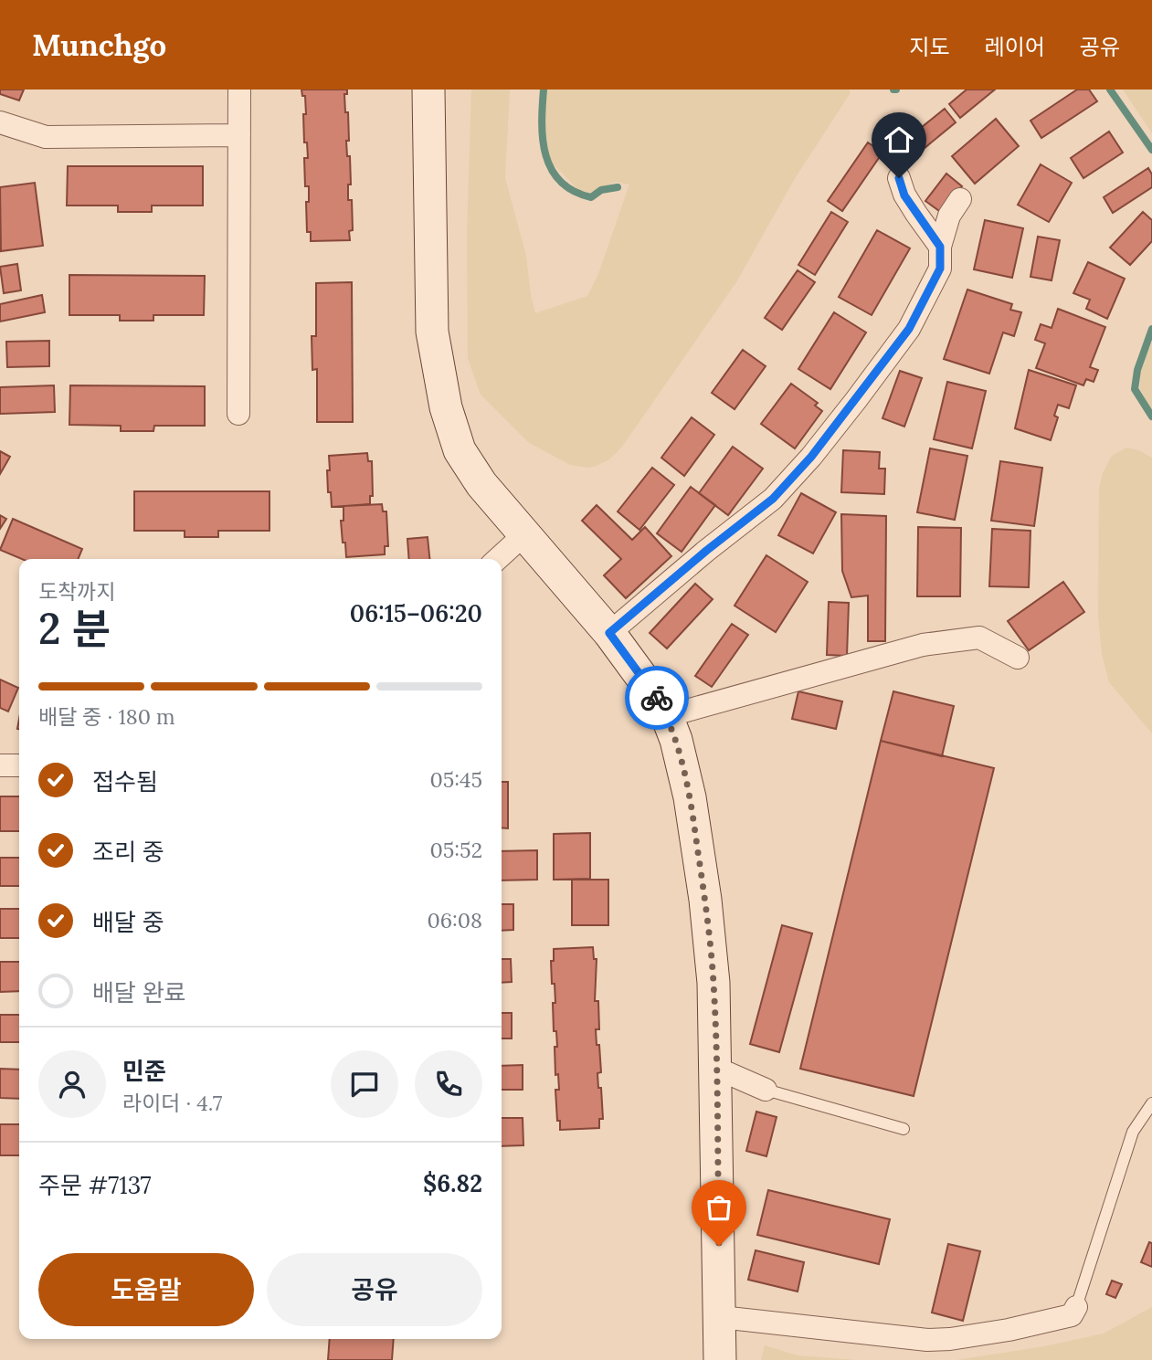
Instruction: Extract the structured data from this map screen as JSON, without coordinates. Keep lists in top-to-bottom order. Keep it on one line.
{"page":{"header":"Munchgo","nav":["지도","레이어","공유"],"heading":["2 분","도착까지","06:15–06:20"],"panel":["민준","라이더 · 4.7","주문 #7137","$6.82"],"bar":"배달 중 · 180 m","list":[["접수됨","05:45"],["조리 중","05:52"],["배달 중","06:08"],"배달 완료"],"buttons":["도움말","공유"]}}
